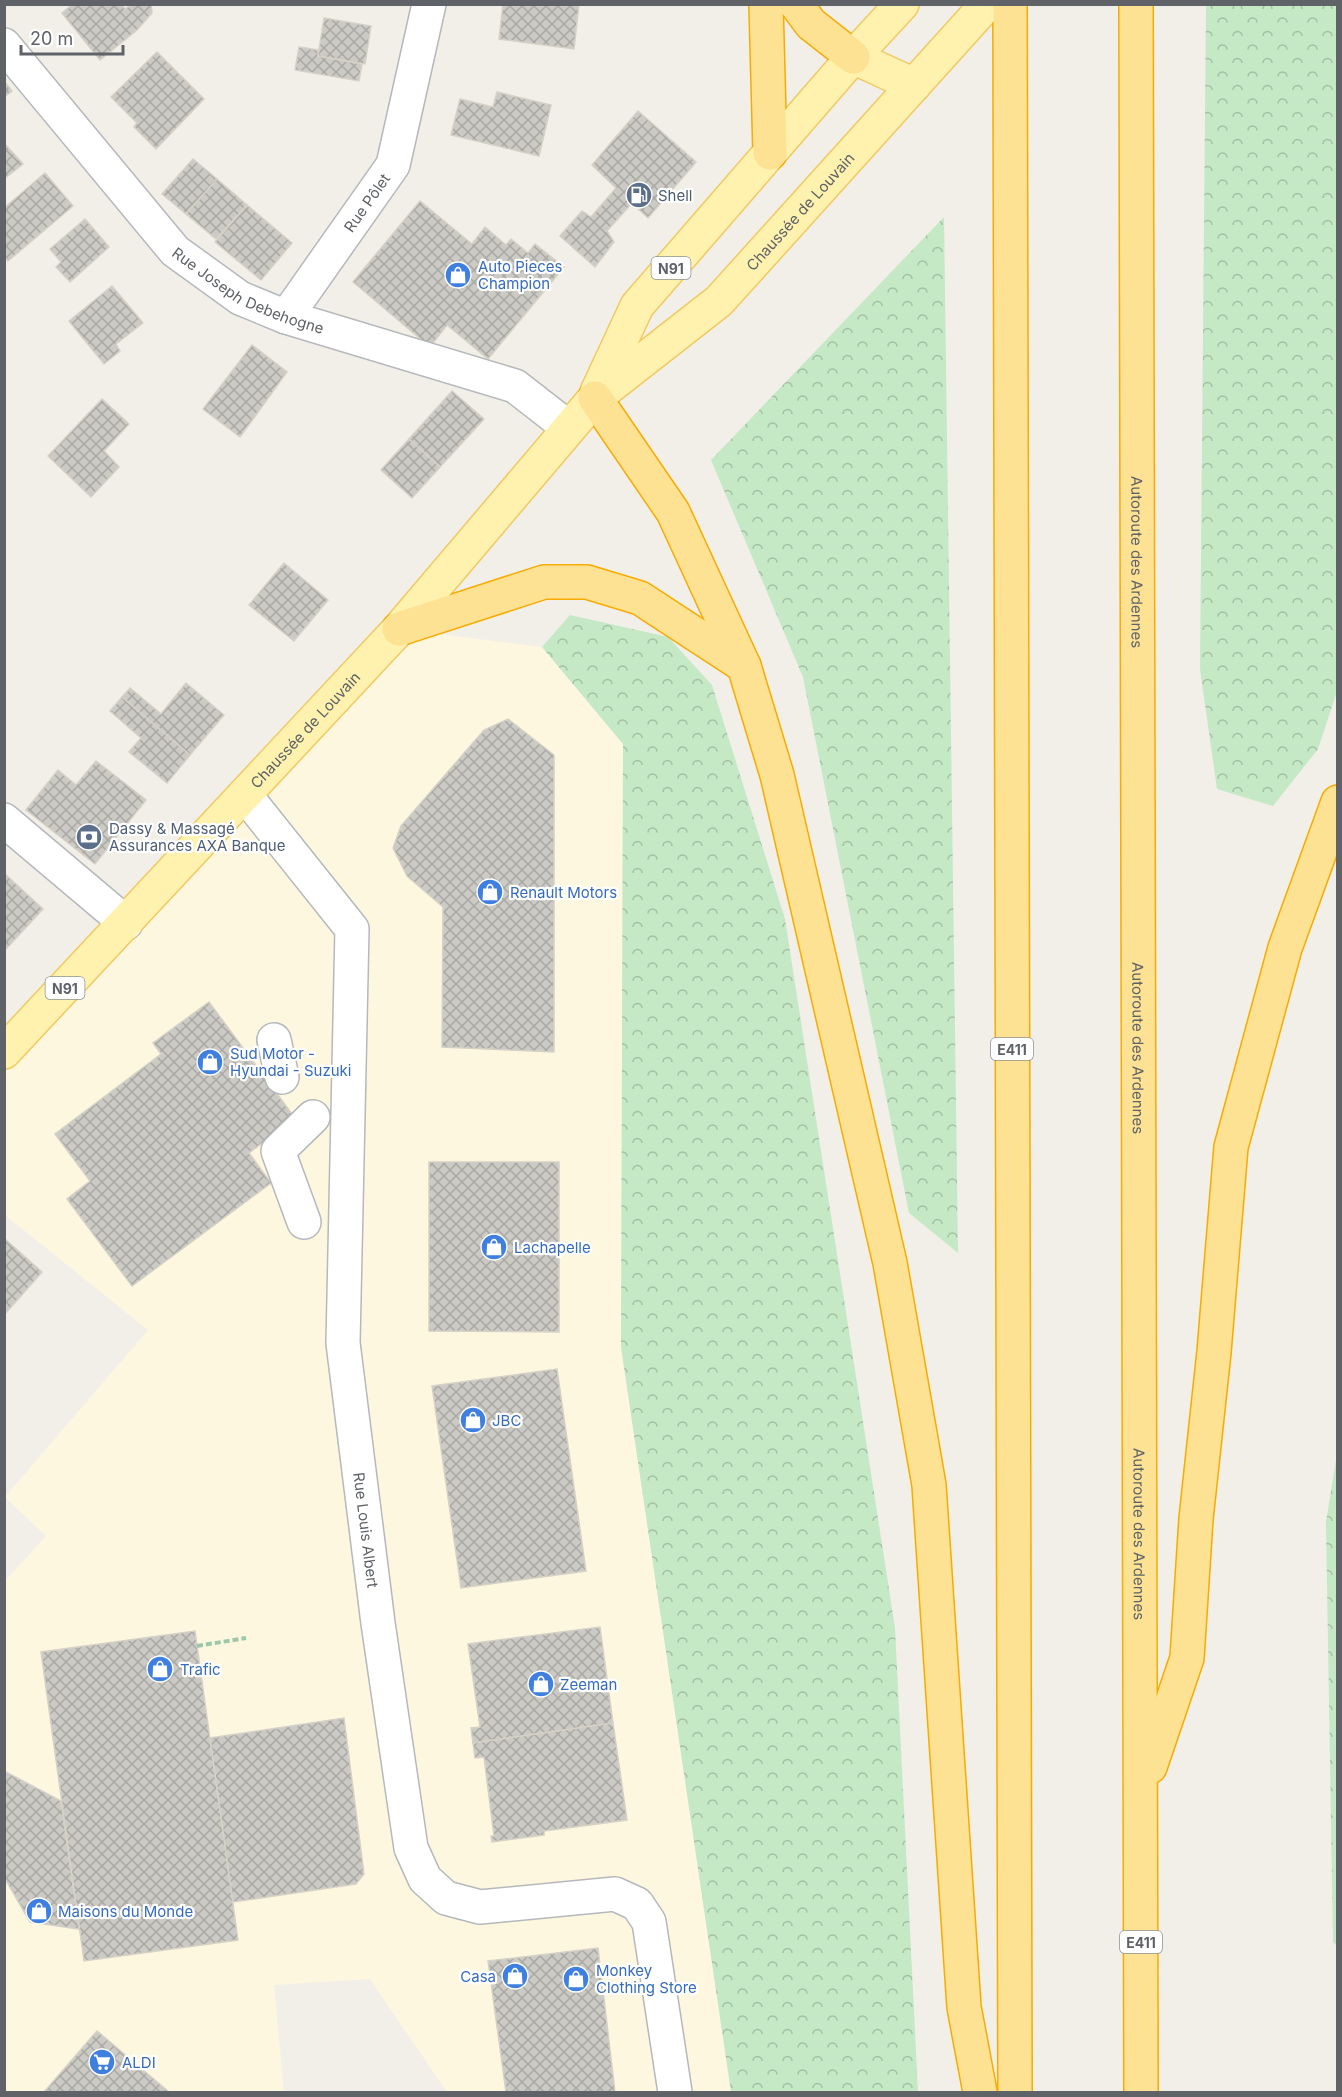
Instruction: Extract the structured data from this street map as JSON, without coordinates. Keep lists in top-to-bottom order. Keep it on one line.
{"streets":{"highway":["Autoroute des Ardennes","E411"],"main road":["Chaussée de Louvain","N91"],"street":["Rue Pôlet","Rue Joseph Debehogne","Rue Louis Albert"]},"crossings":[["Rue Pôlet","Rue Joseph Debehogne"],["Chaussée de Louvain","Rue Joseph Debehogne"],["Chaussée de Louvain","Rue Louis Albert"]],"places":{"fuel station":["Shell"],"shop":["Auto Pieces Champion","Renault Motors","Sud Motor - Hyundai - Suzuki","Lachapelle","JBC","Trafic","Zeeman","Maisons du Monde","Casa","Monkey Clothing Store"],"bank":["Dassy & Massagé Assurances AXA Banque"],"supermarket":["ALDI"]},"scale_bar":"20 m"}
